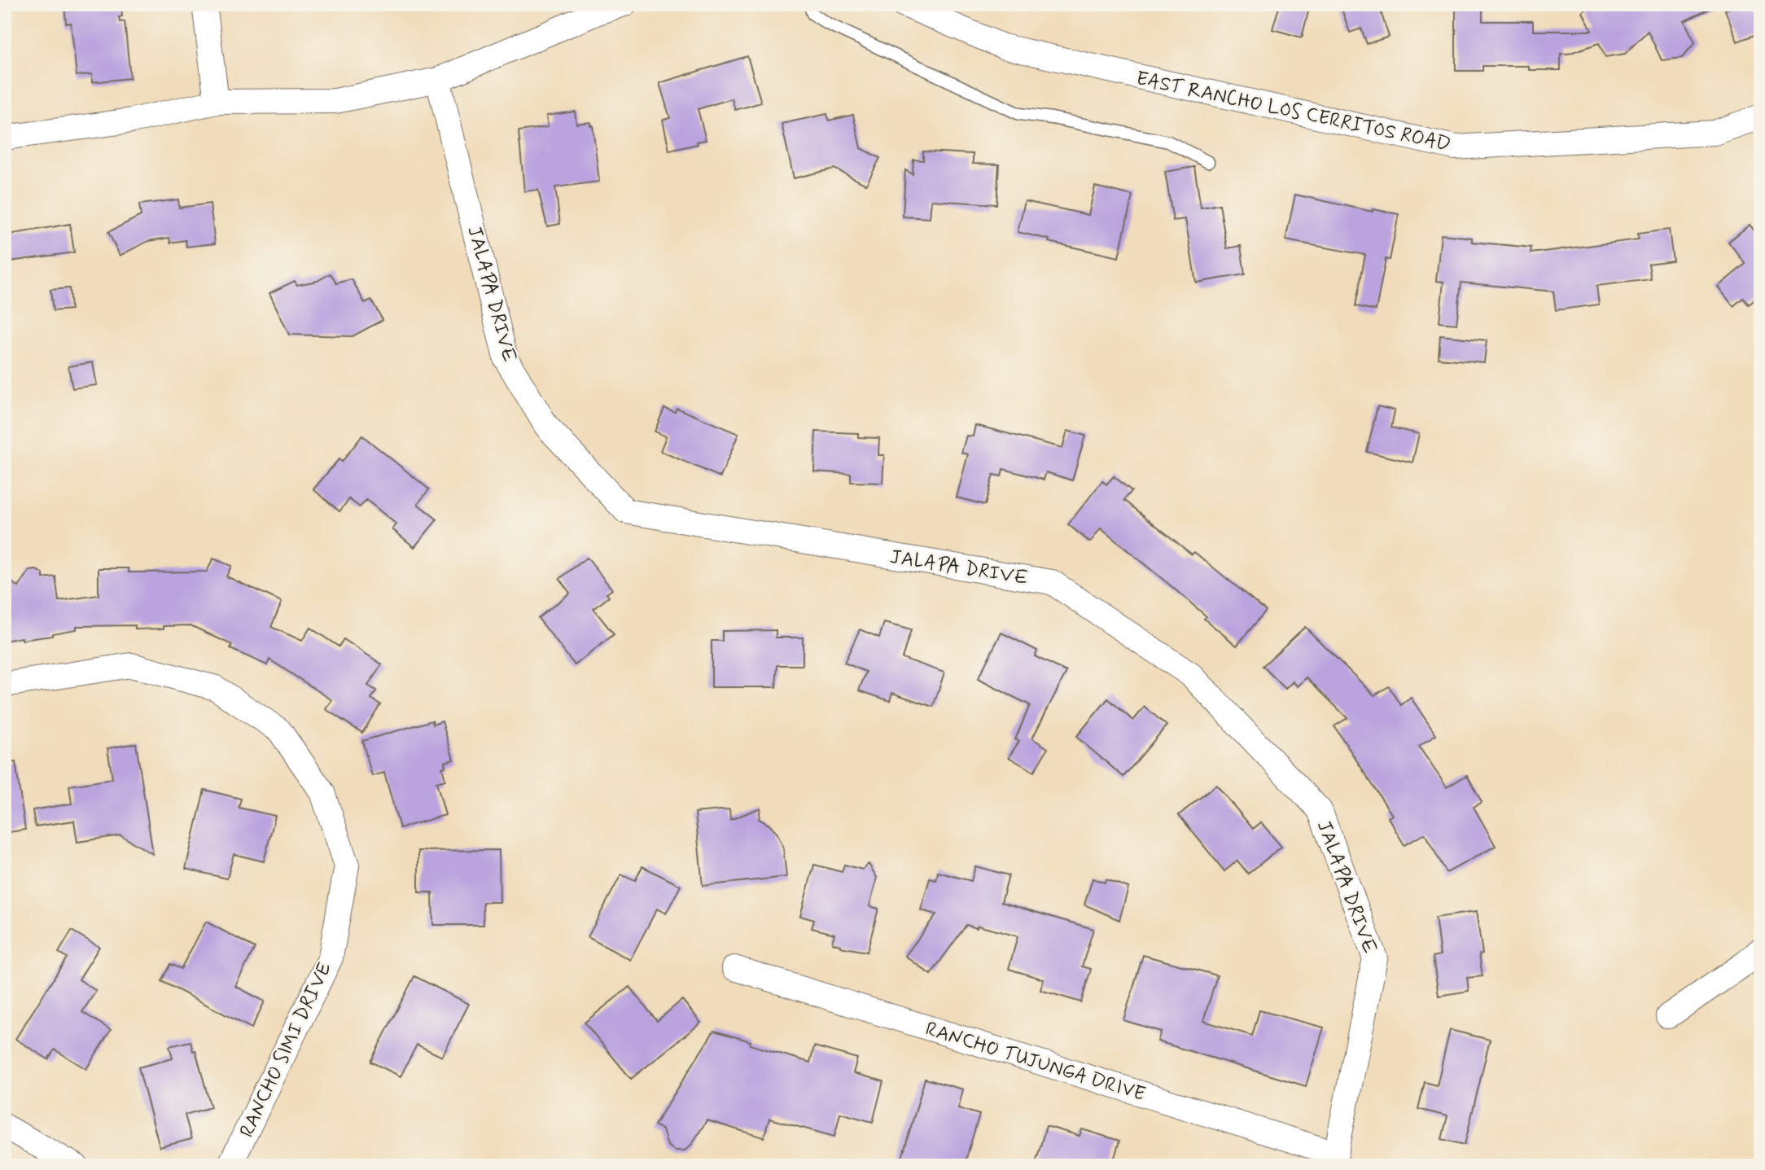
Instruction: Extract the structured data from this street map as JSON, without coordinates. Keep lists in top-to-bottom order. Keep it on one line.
{"streets":{"street":["EAST RANCHO LOS CERRITOS ROAD","JALAPA DRIVE","RANCHO SIMI DRIVE","RANCHO TUJUNGA DRIVE"]},"crossings":[["JALAPA DRIVE","RANCHO TUJUNGA DRIVE"]]}
